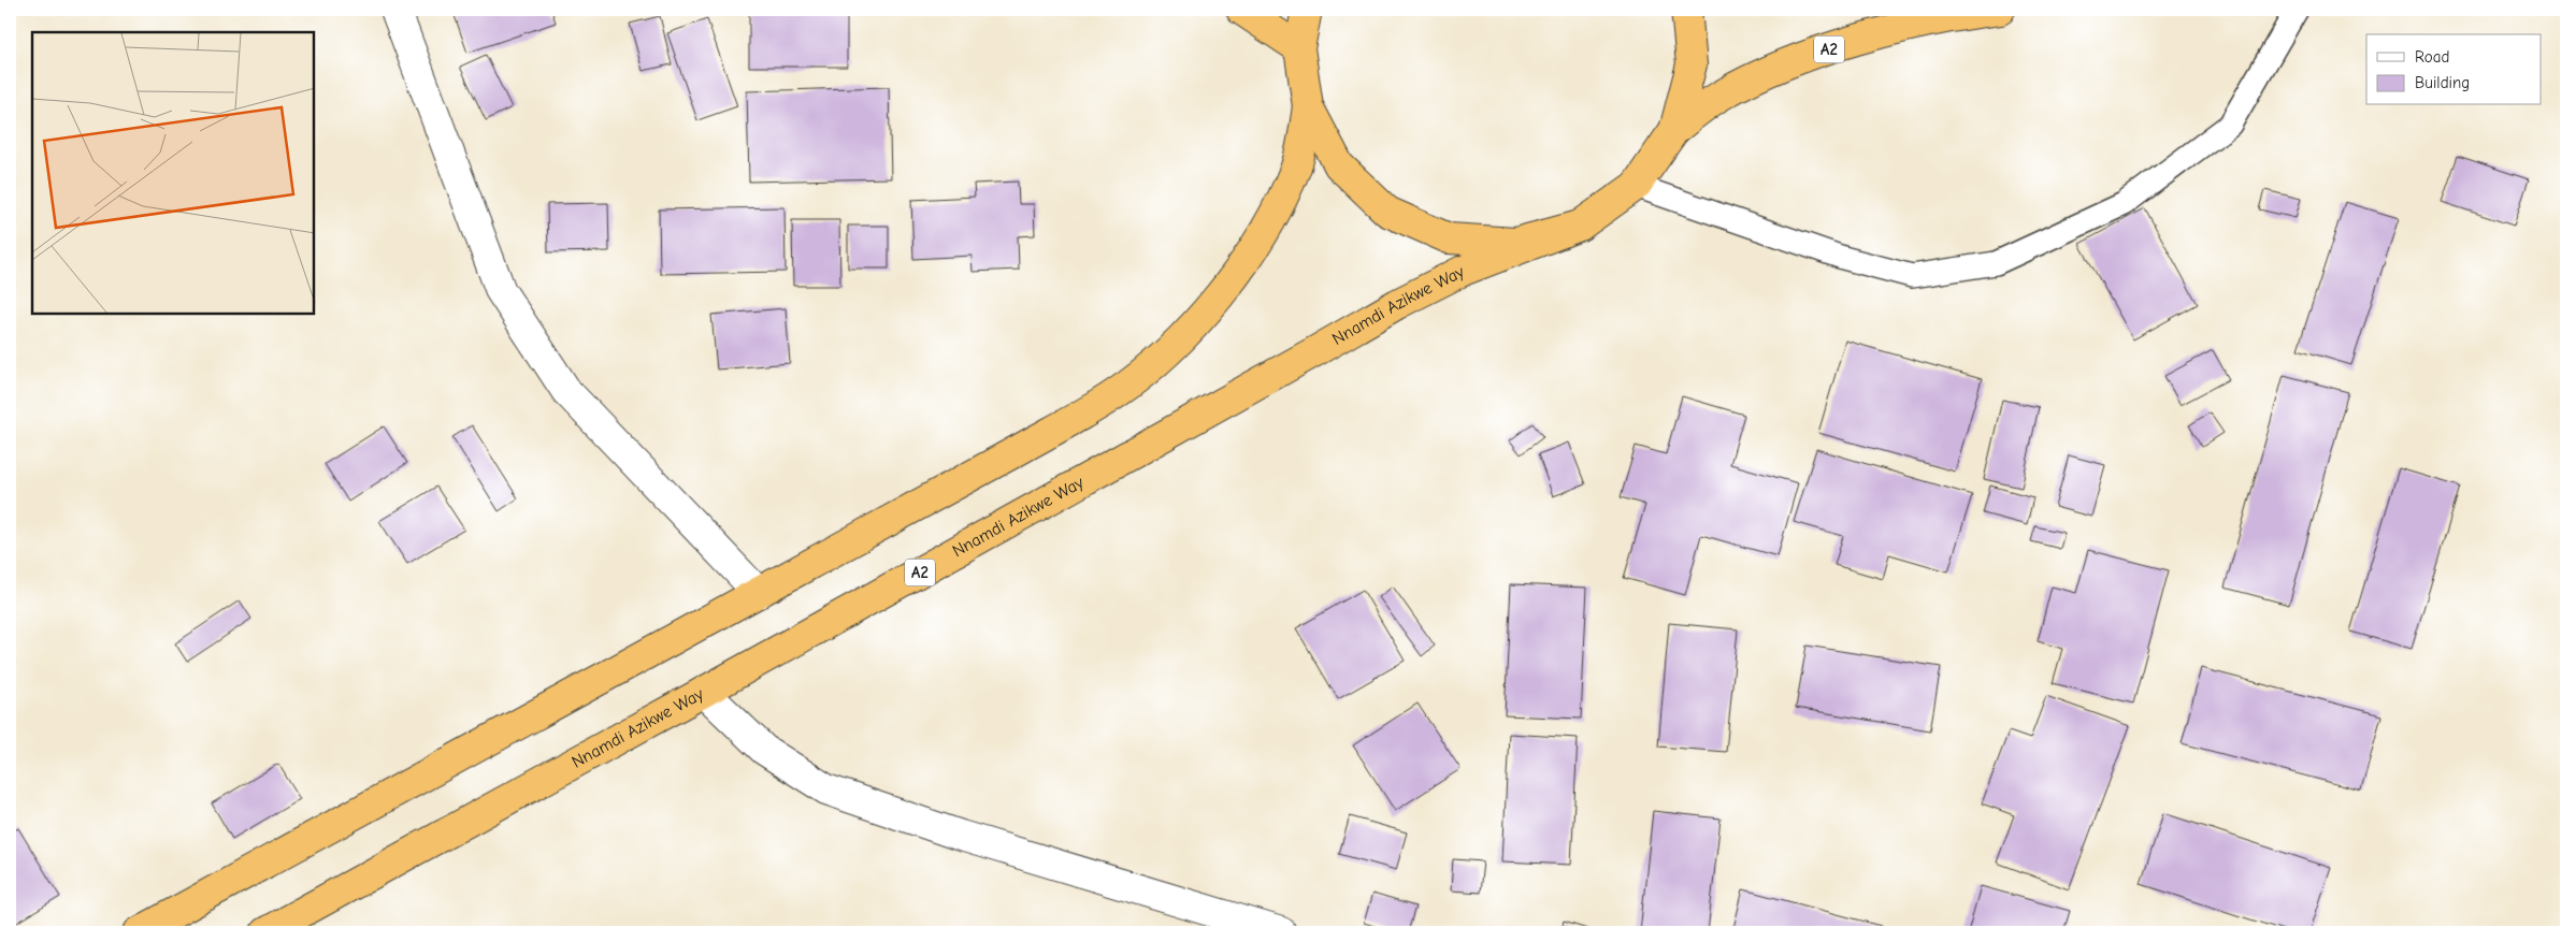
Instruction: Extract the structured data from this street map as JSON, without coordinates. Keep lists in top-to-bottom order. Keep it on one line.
{"streets":{"highway":["A2","Nnamdi Azikwe Way"]},"legend":["Road","Building"]}
